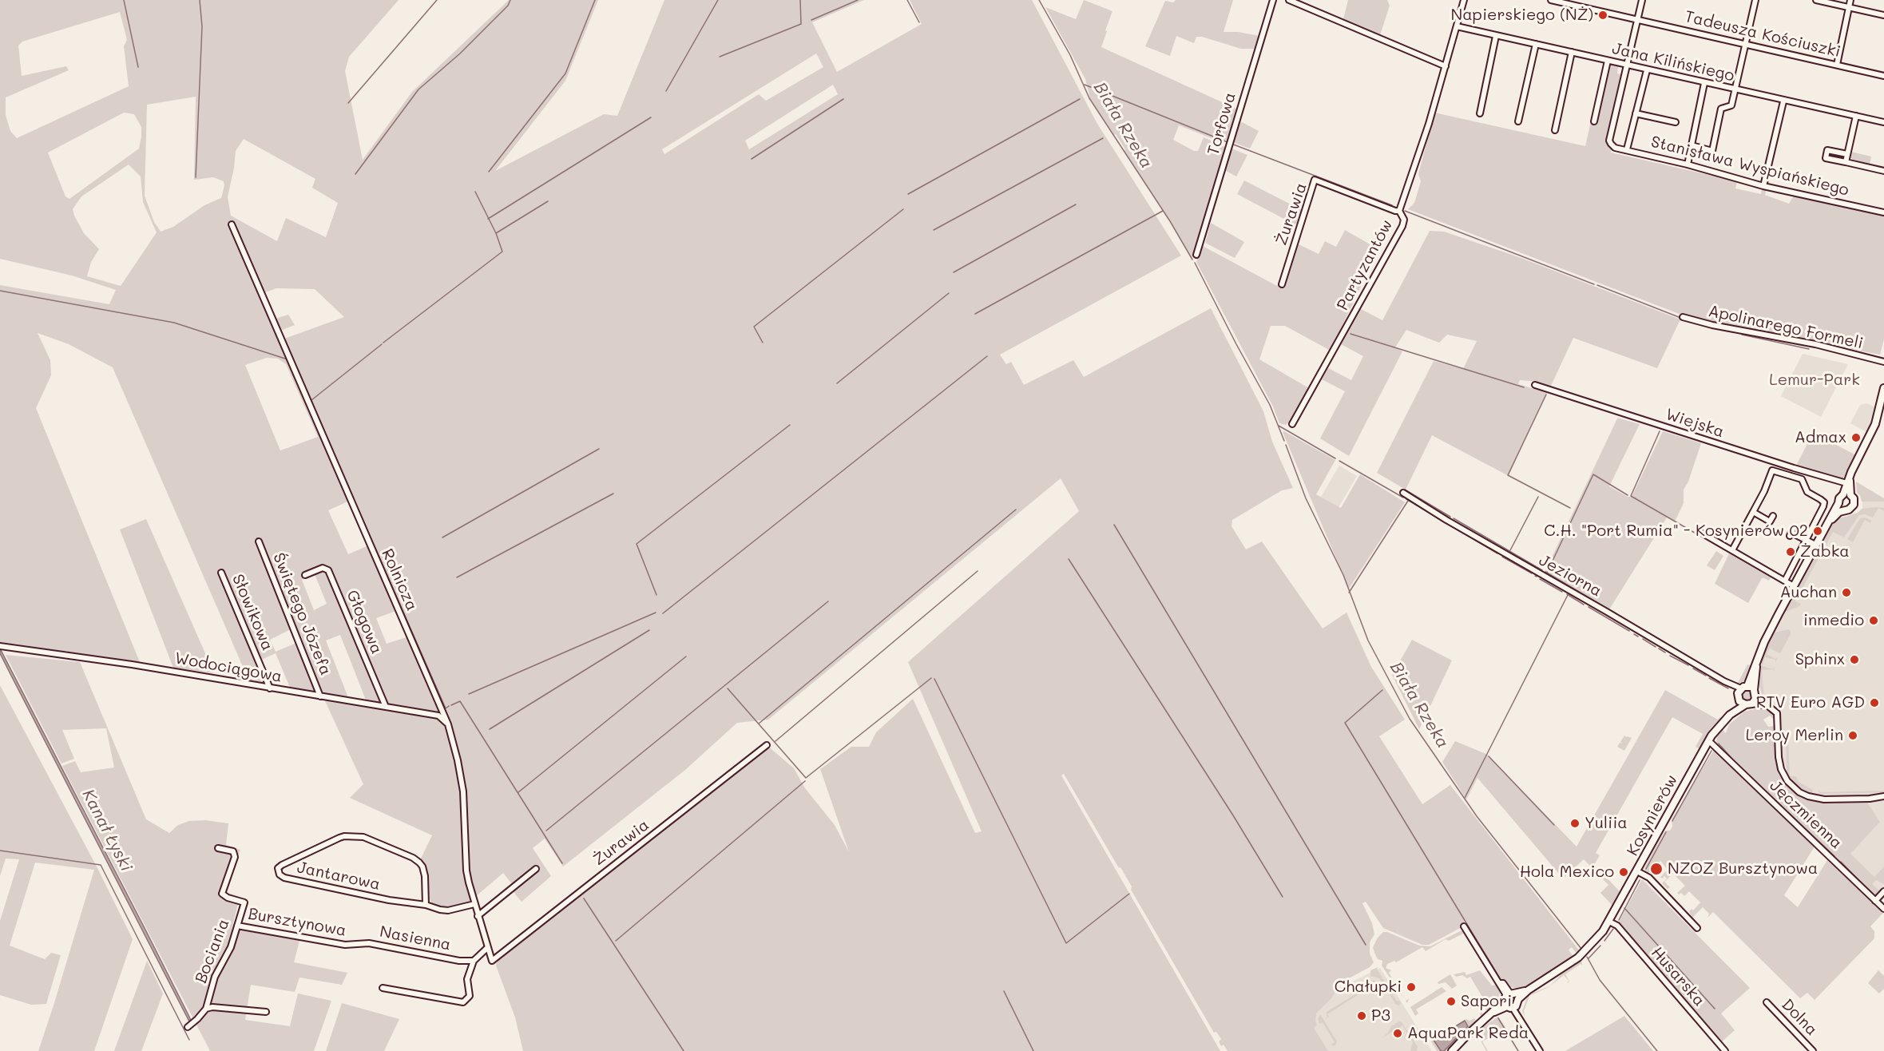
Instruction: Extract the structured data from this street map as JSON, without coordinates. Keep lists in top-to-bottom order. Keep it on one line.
{"streets":{"main road":["Kosynierów"],"street":["Tadeusza Kościuszki","Jana Kilińskiego","Torfowa","Stanisława Wyspiańskiego","Żurawia","Partyzantów","Apolinarego Formeli","Wiejska","Jeziorna","Rolnicza","Słowikowa","Świętego Józefa","Głogowa","Wodociągowa","Jęczmienna","Jantarowa","Bursztynowa","Nasienna","Bociania","Husarska","Dolna"]},"crossings":[["Jana Kilińskiego","Stanisława Wyspiańskiego"],["Jana Kilińskiego","Partyzantów"],["Żurawia","Partyzantów"],["Żurawia","Rolnicza"],["Rolnicza","Wodociągowa"],["Rolnicza","Jantarowa"],["Słowikowa","Wodociągowa"],["Świętego Józefa","Wodociągowa"],["Głogowa","Wodociągowa"],["Jęczmienna","Kosynierów"],["Kosynierów","Husarska"],["Bursztynowa","Nasienna"],["Bursztynowa","Bociania"]],"water":["Biała Rzeka","Kanał Łyski"],"parks":["Lemur-Park"],"places":["Napierskiego (NŻ)","Admax","C.H. \"Port Rumia\" - Kosynierów 02","Żabka","Auchan","inmedio","Sphinx","RTV Euro AGD","Leroy Merlin","Yuliia","NZOZ Bursztynowa","Hola Mexico","Chałupki","Sapori","P3","AquaPark Reda"]}
